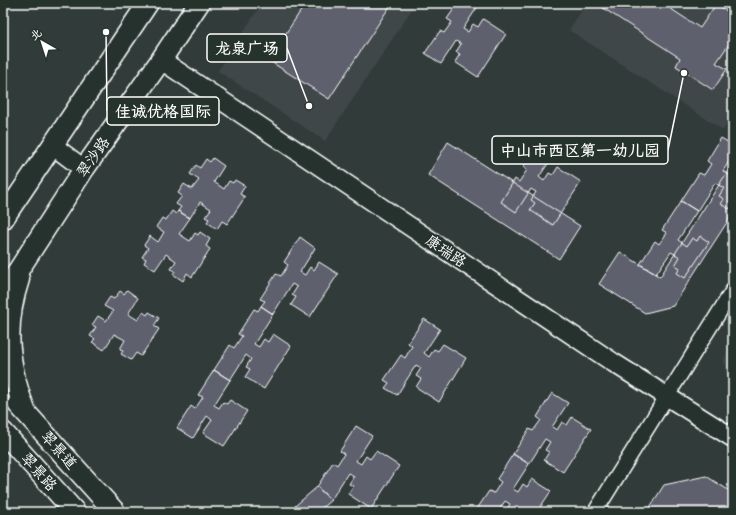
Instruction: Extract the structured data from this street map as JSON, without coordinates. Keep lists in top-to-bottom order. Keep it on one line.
{"streets":{"main road":["翠沙路","翠景道","翠景路"],"street":["康瑞路"]},"crossings":[["翠沙路","康瑞路"]],"places":["佳诚优格国际","中山市西区第一幼儿园","龙泉广场"],"north":"top left"}
